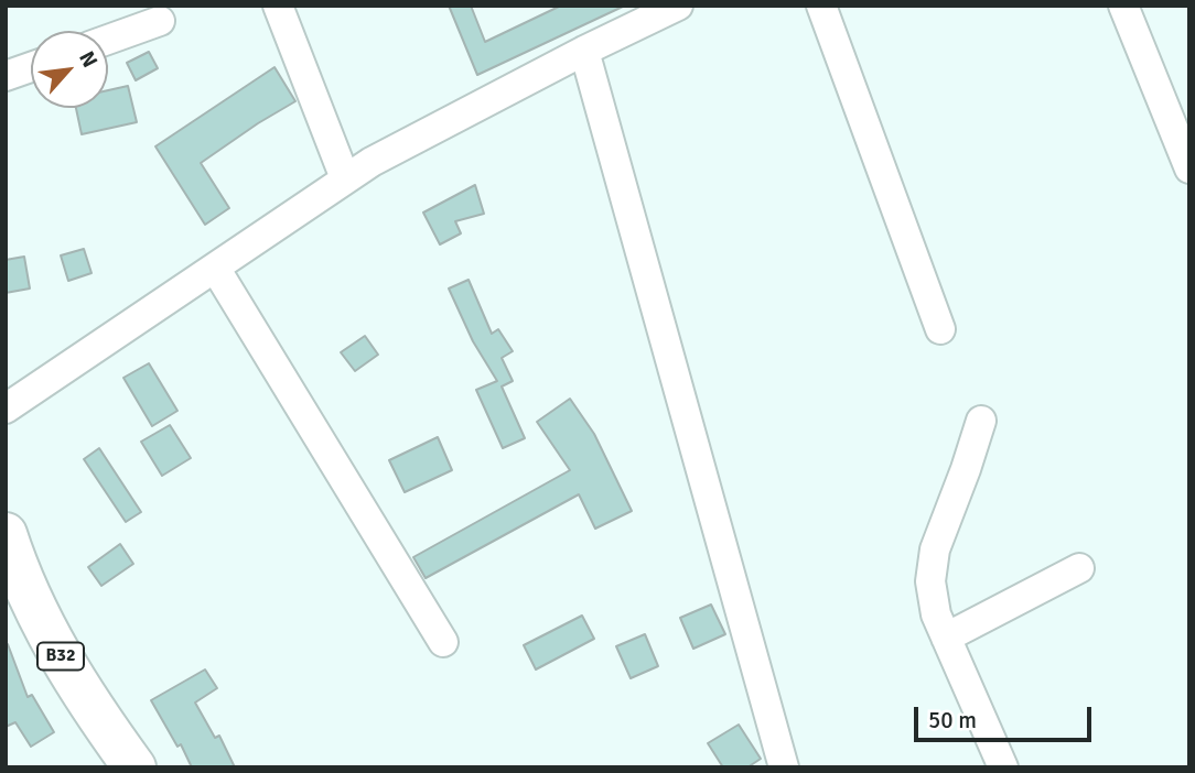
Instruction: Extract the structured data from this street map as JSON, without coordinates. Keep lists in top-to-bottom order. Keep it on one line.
{"streets":{"highway":["B32"]},"scale_bar":"50 m","north":"top right"}
